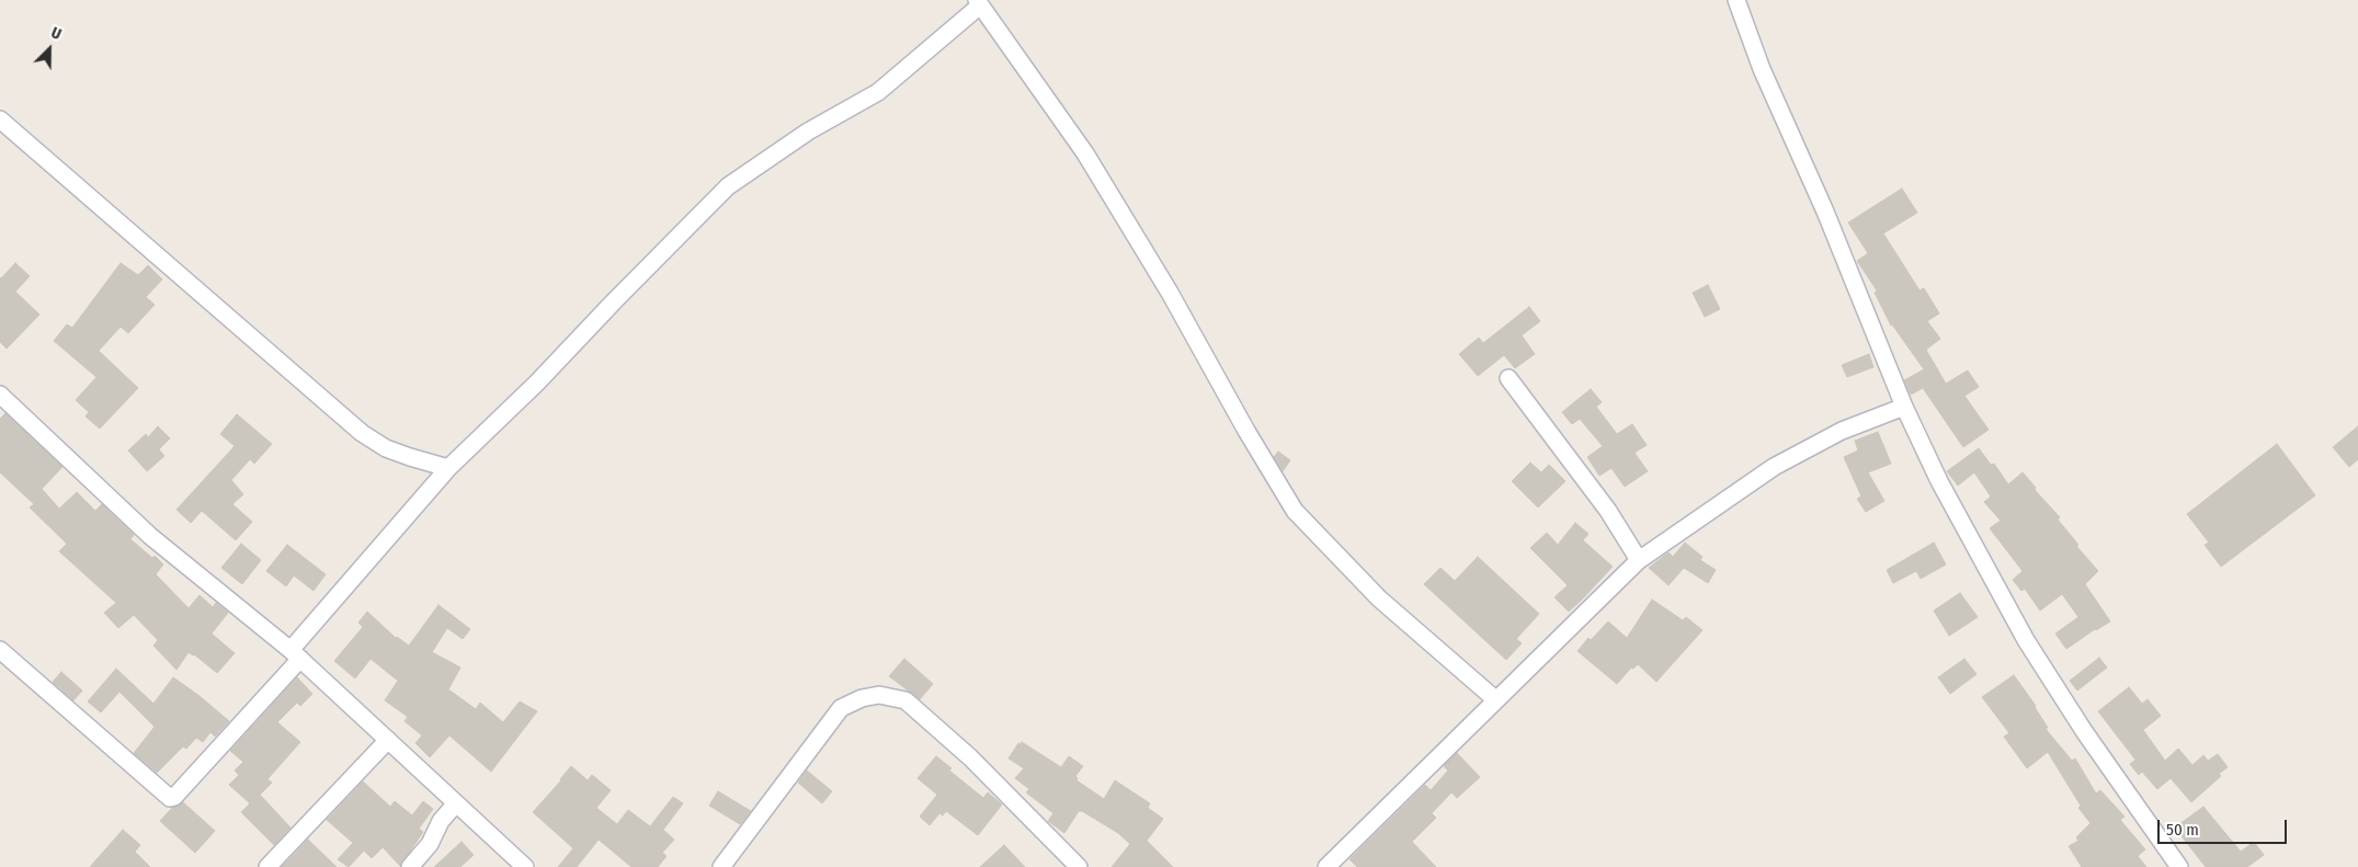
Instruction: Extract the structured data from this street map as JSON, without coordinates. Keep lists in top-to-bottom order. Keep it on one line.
{"scale_bar":"50 m","north":"top right"}
